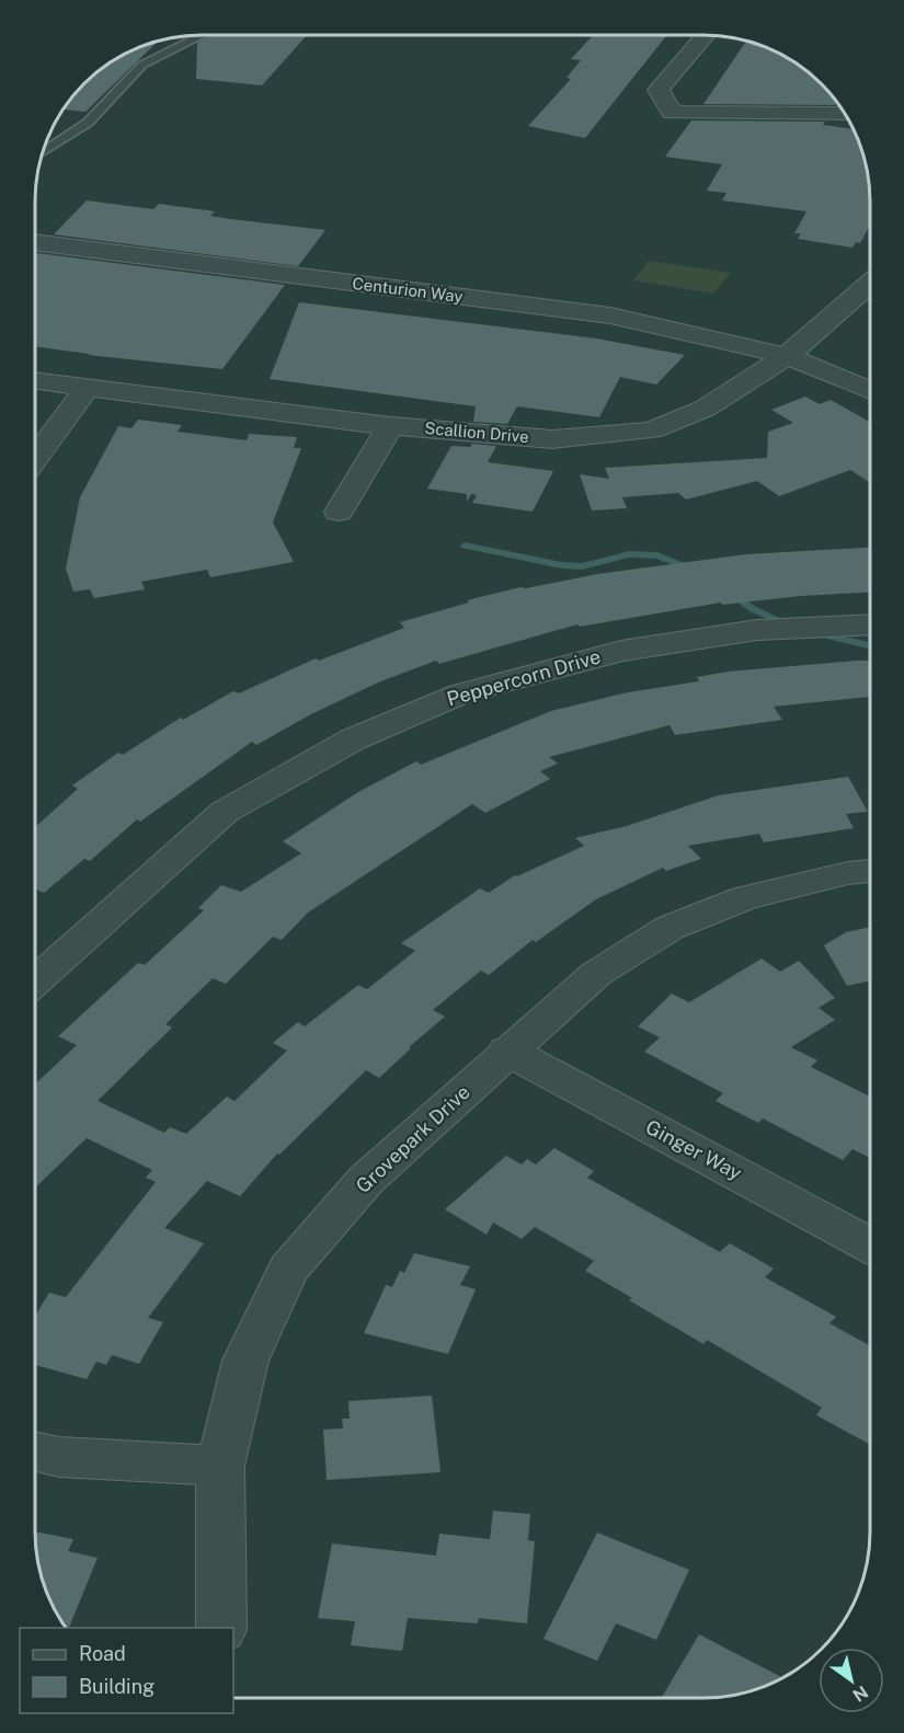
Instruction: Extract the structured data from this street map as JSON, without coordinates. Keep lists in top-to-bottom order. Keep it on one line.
{"streets":{"street":["Centurion Way","Scallion Drive","Peppercorn Drive","Grovepark Drive","Ginger Way"]},"crossings":[["Centurion Way","Scallion Drive"],["Grovepark Drive","Ginger Way"]],"legend":["Road","Building"],"north":"bottom right"}
